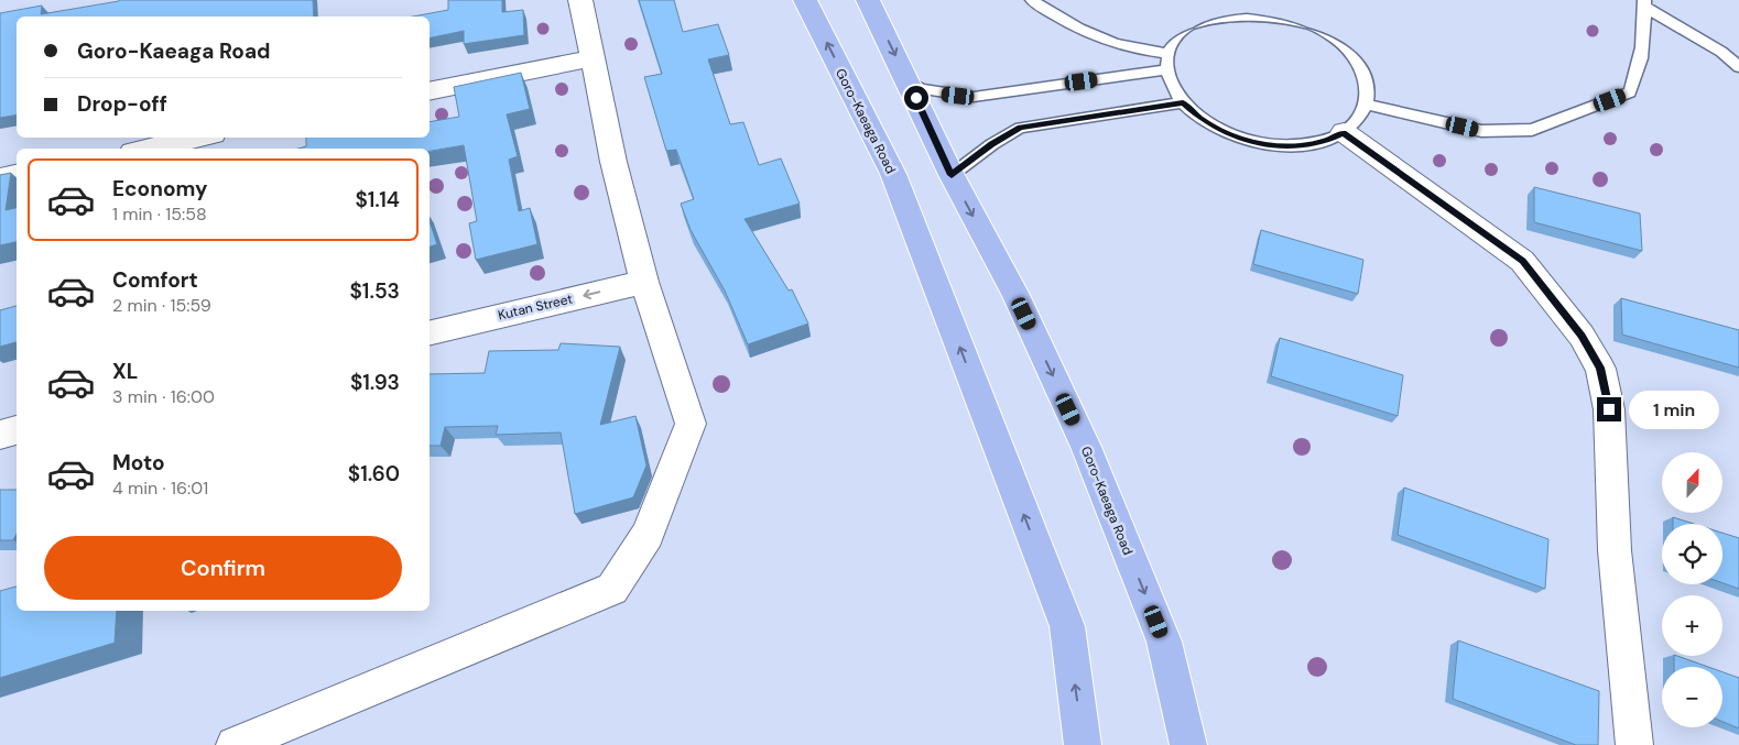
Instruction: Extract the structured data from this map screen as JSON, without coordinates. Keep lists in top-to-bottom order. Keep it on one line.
{"streets":{"main road":["Goro-Kaeaga Road"],"street":["Kutan Street"]},"north":"top","page":{"banner":["Goro-Kaeaga Road","Drop-off"],"list":[{"name":"Economy","note":"1 min · 15:58","value":"$1.14"},{"name":"Comfort","note":"2 min · 15:59","value":"$1.53"},{"name":"XL","note":"3 min · 16:00","value":"$1.93"},{"name":"Moto","note":"4 min · 16:01","value":"$1.60"}],"bubble":"1 min","map_buttons":["+","−"],"buttons":"Confirm"}}
